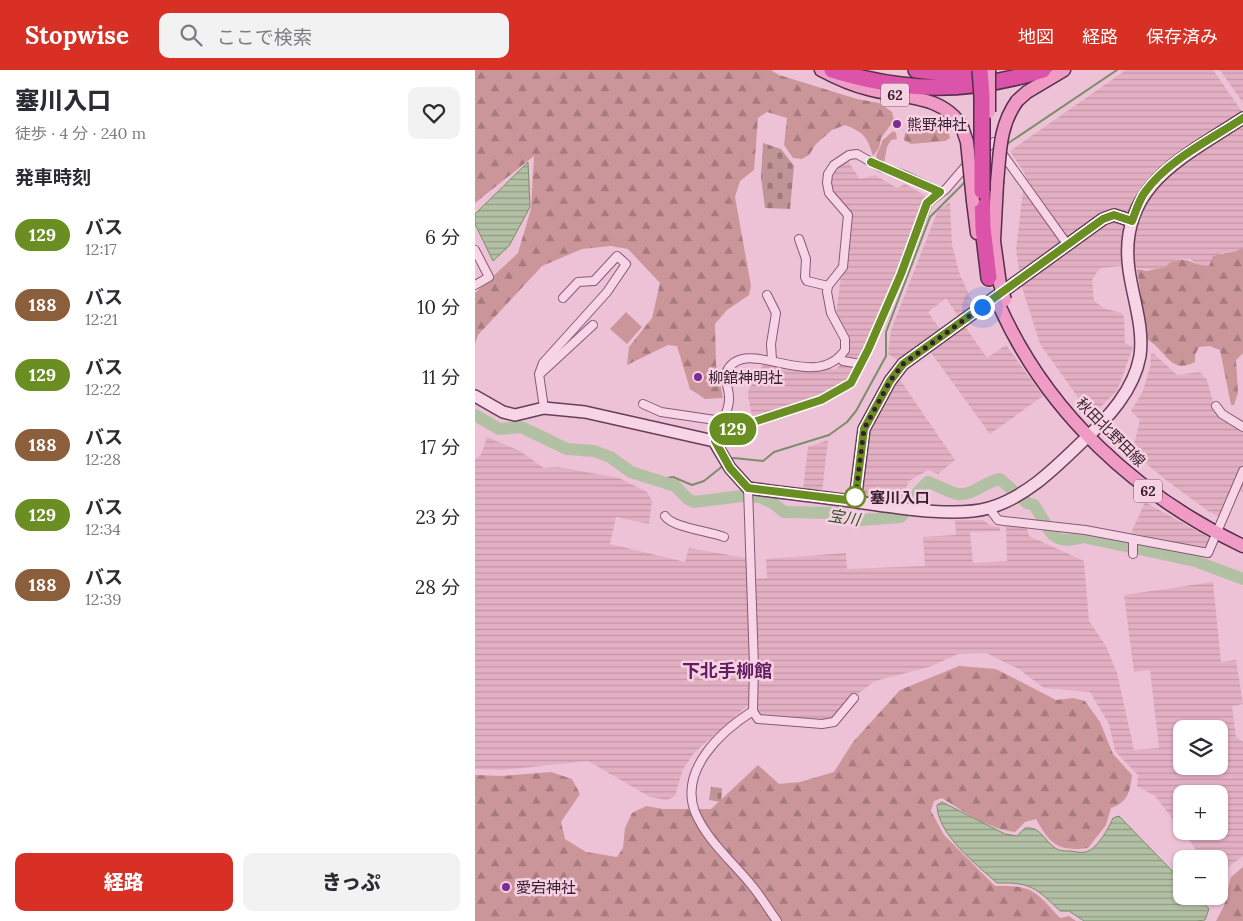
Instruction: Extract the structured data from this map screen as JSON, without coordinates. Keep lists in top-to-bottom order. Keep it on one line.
{"streets":{"main road":["62","秋田北野田線"]},"districts":["下北手柳館"],"water":["宝川"],"places":["熊野神社","柳舘神明社","塞川入口","愛宕神社"],"lines":["bus line 129"],"page":{"header":"Stopwise","search":"ここで検索","nav":["地図","経路","保存済み"],"heading":[["塞川入口","徒歩 · 4 分 · 240 m"],"発車時刻"],"on_map":"129","list":[{"mark":"129","name":"バス","note":"12:17","value":"6 分"},{"mark":"188","name":"バス","note":"12:21","value":"10 分"},{"mark":"129","name":"バス","note":"12:22","value":"11 分"},{"mark":"188","name":"バス","note":"12:28","value":"17 分"},{"mark":"129","name":"バス","note":"12:34","value":"23 分"},{"mark":"188","name":"バス","note":"12:39","value":"28 分"}],"map_buttons":["+","−"],"buttons":["経路","きっぷ"]}}
